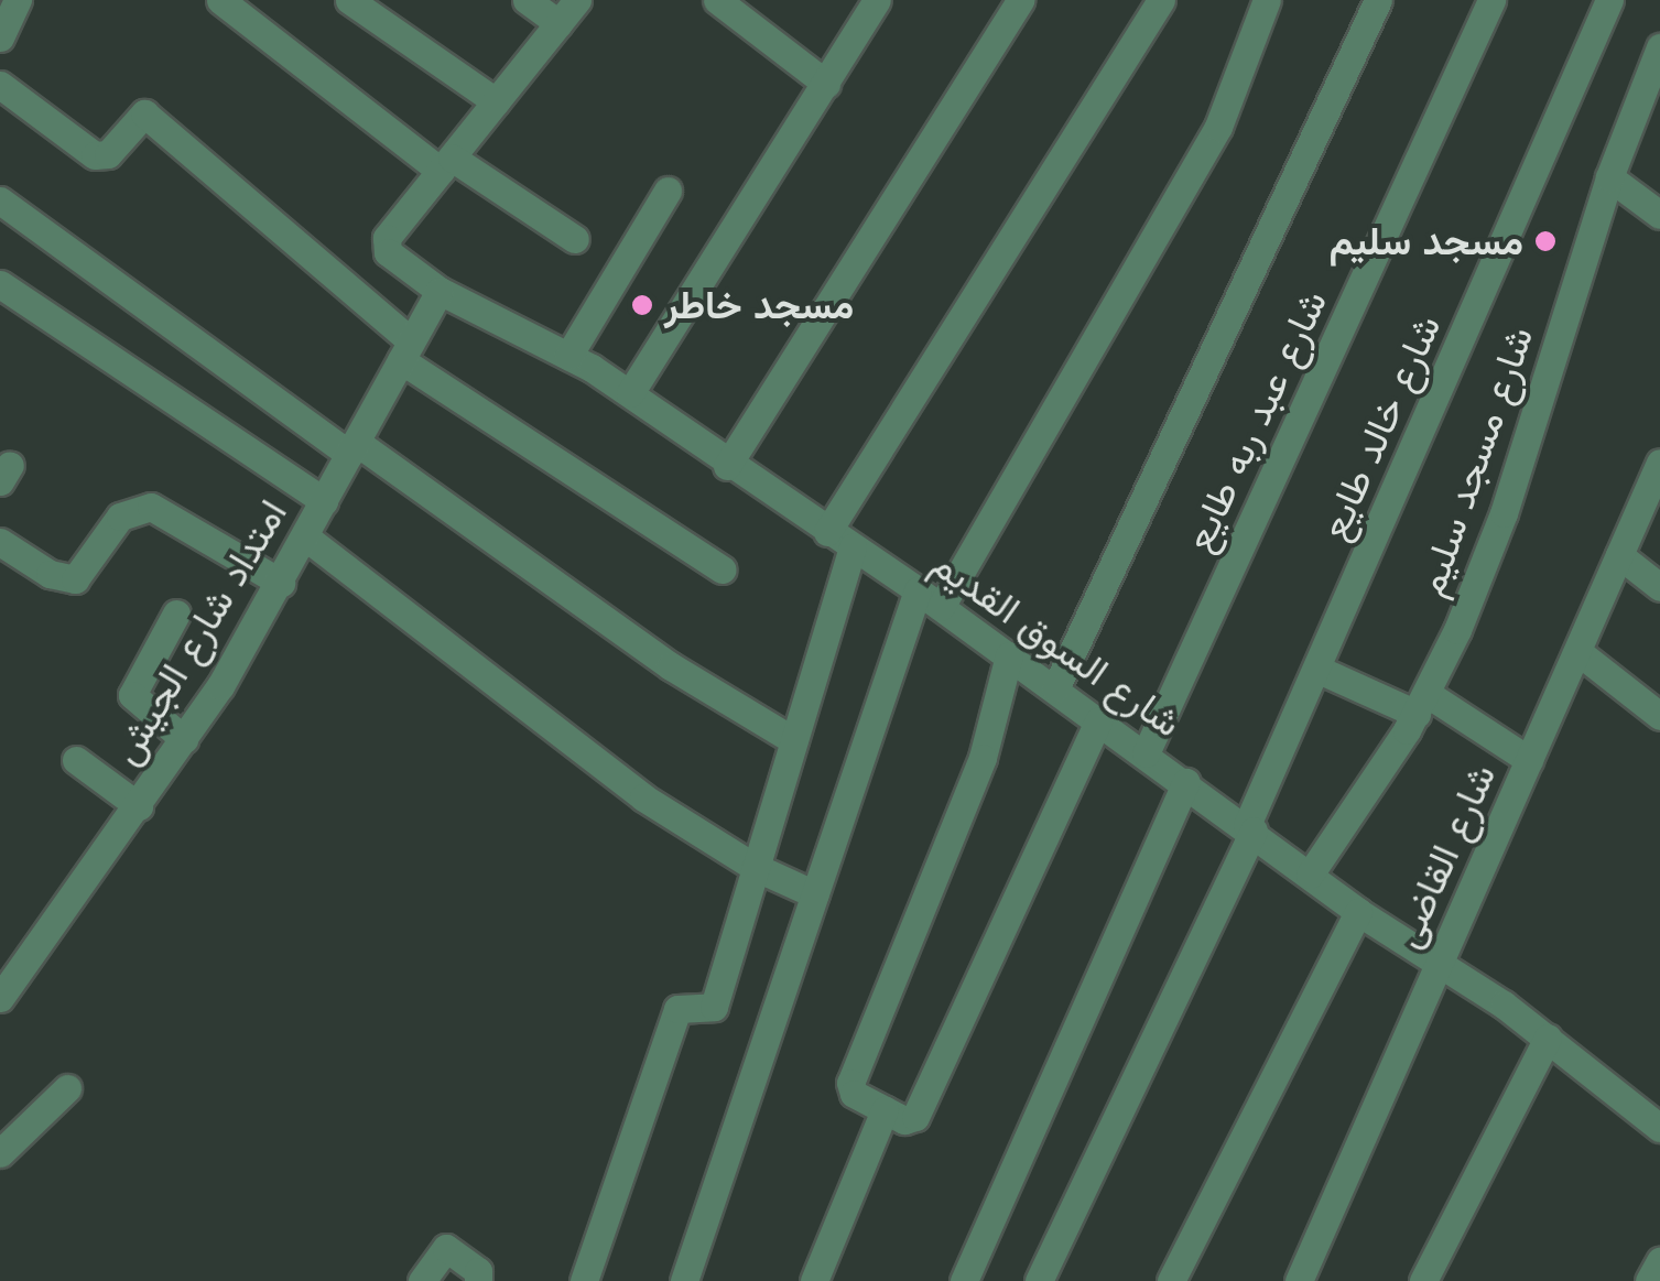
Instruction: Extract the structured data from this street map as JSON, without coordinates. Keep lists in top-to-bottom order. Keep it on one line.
{"streets":{"street":["شارع عبد ربه طايع","شارع خالد طايع","شارع مسجد سليم","امتداد شارع الجيش","شارع السوق القديم","شارع القاضى"]},"crossings":[["شارع عبد ربه طايع","شارع السوق القديم"],["شارع خالد طايع","شارع السوق القديم"],["شارع مسجد سليم","شارع السوق القديم"],["امتداد شارع الجيش","شارع السوق القديم"],["شارع السوق القديم","شارع القاضى"]],"places":["مسجد سليم","مسجد خاطر"]}
